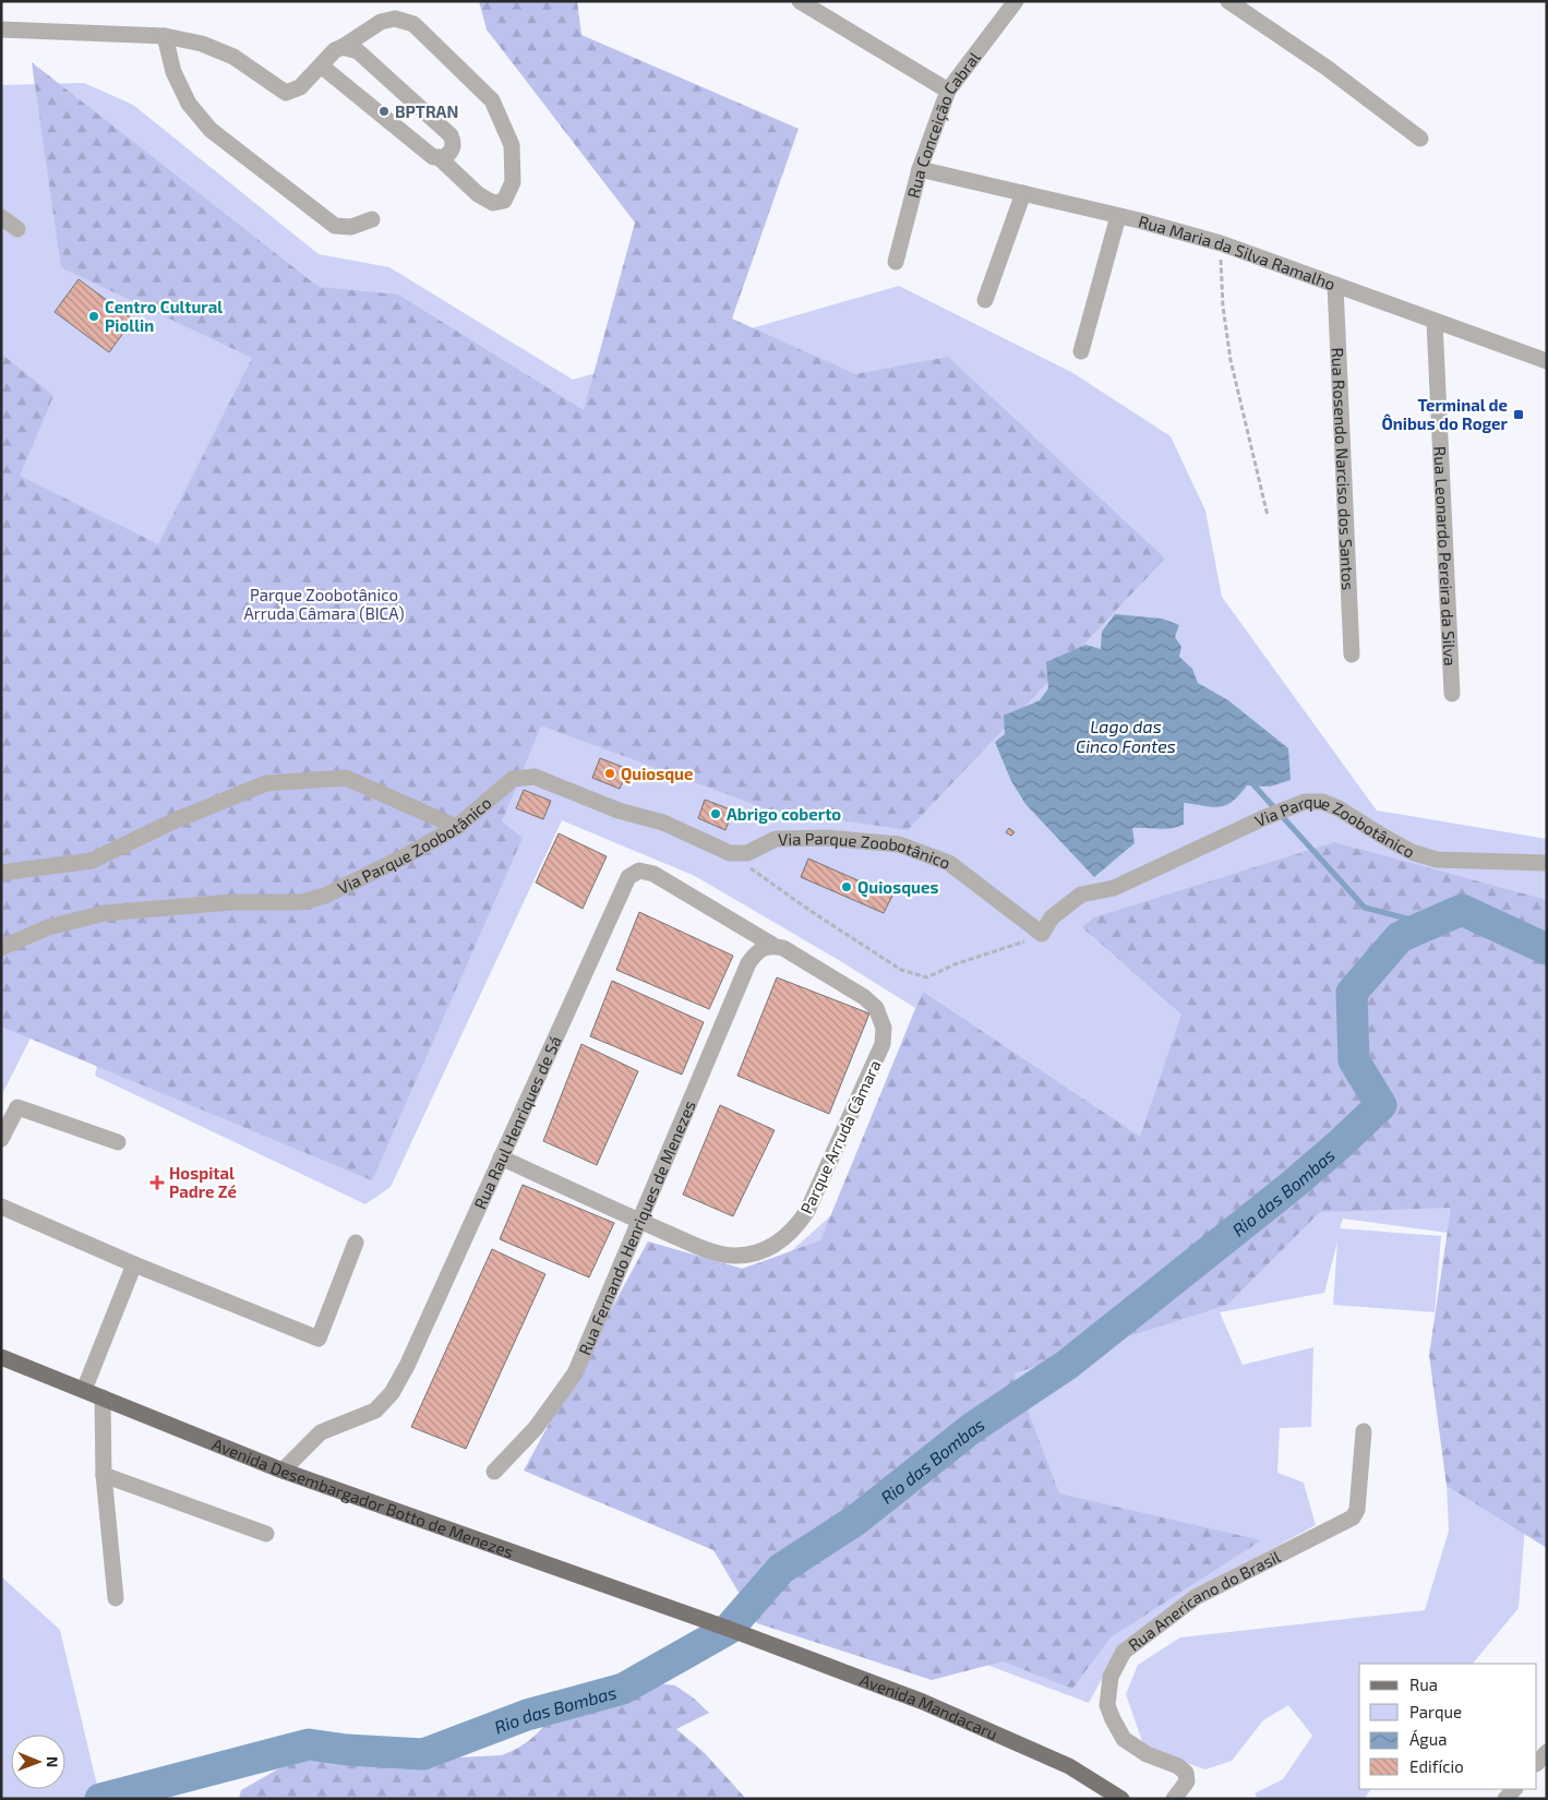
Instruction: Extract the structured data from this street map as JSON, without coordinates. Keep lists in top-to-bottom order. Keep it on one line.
{"streets":{"main road":["Avenida Desembargador Botto de Menezes","Avenida Mandacaru"],"street":["Rua Conceição Cabral","Rua Maria da Silva Ramalho","Rua Rosendo Narciso dos Santos","Rua Leonardo Pereira da Silva","Via Parque Zoobotânico","Rua Raul Henriques de Sá","Parque Arruda Câmara","Rua Fernando Henriques de Menezes","Rua Anericano do Brasil"]},"crossings":[["Rua Conceição Cabral","Rua Maria da Silva Ramalho"],["Rua Maria da Silva Ramalho","Rua Rosendo Narciso dos Santos"],["Rua Maria da Silva Ramalho","Rua Leonardo Pereira da Silva"],["Rua Raul Henriques de Sá","Parque Arruda Câmara"],["Rua Raul Henriques de Sá","Rua Fernando Henriques de Menezes"],["Rua Raul Henriques de Sá","Avenida Desembargador Botto de Menezes"],["Parque Arruda Câmara","Rua Fernando Henriques de Menezes"],["Avenida Desembargador Botto de Menezes","Avenida Mandacaru"]],"water":["Lago das Cinco Fontes","Rio das Bombas"],"parks":["Parque Zoobotânico Arruda Câmara (BICA)"],"places":{"other":["BPTRAN","Centro Cultural Piollin","Quiosque","Abrigo coberto","Quiosques"],"transit":["Terminal de Ônibus do Roger"],"health":["Hospital Padre Zé"]},"legend":["Rua","Parque","Água","Edifício"],"north":"right"}
